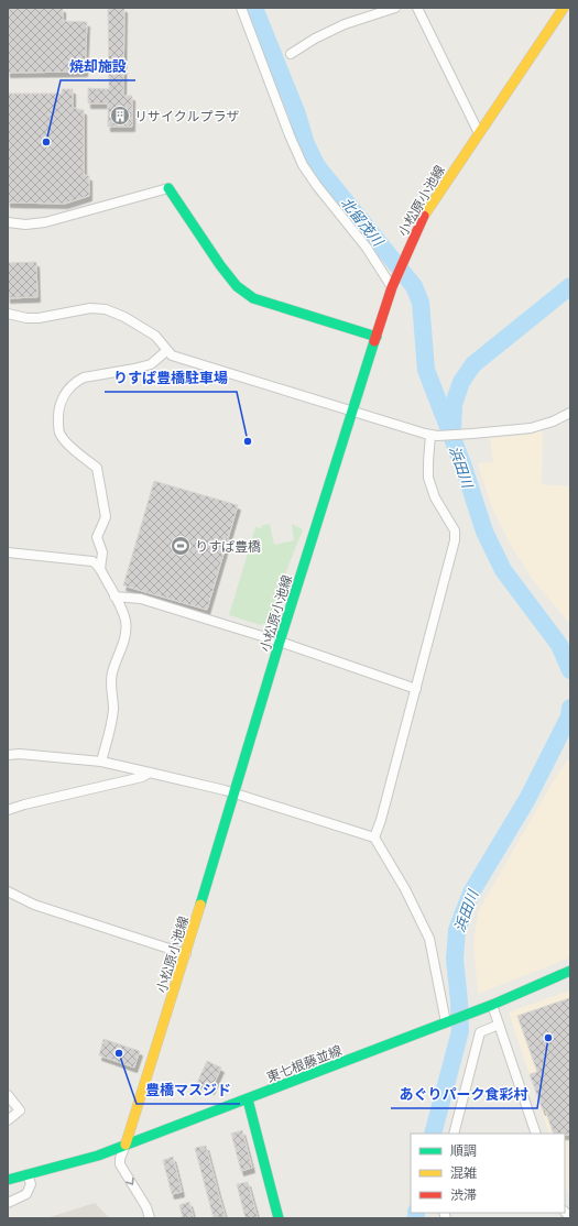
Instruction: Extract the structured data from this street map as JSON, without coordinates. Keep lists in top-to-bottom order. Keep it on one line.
{"streets":{"main road":["小松原小池線","東七根藤並線"]},"crossings":[["小松原小池線","東七根藤並線"]],"water":["北留茂川","浜田川"],"places":{"building":["リサイクルプラザ"],"other":["焼却施設","りすぱ豊橋駐車場","あぐりパーク食彩村","豊橋マスジド"],"sports":["りすぱ豊橋"]},"legend":["順調","混雑","渋滞"]}
